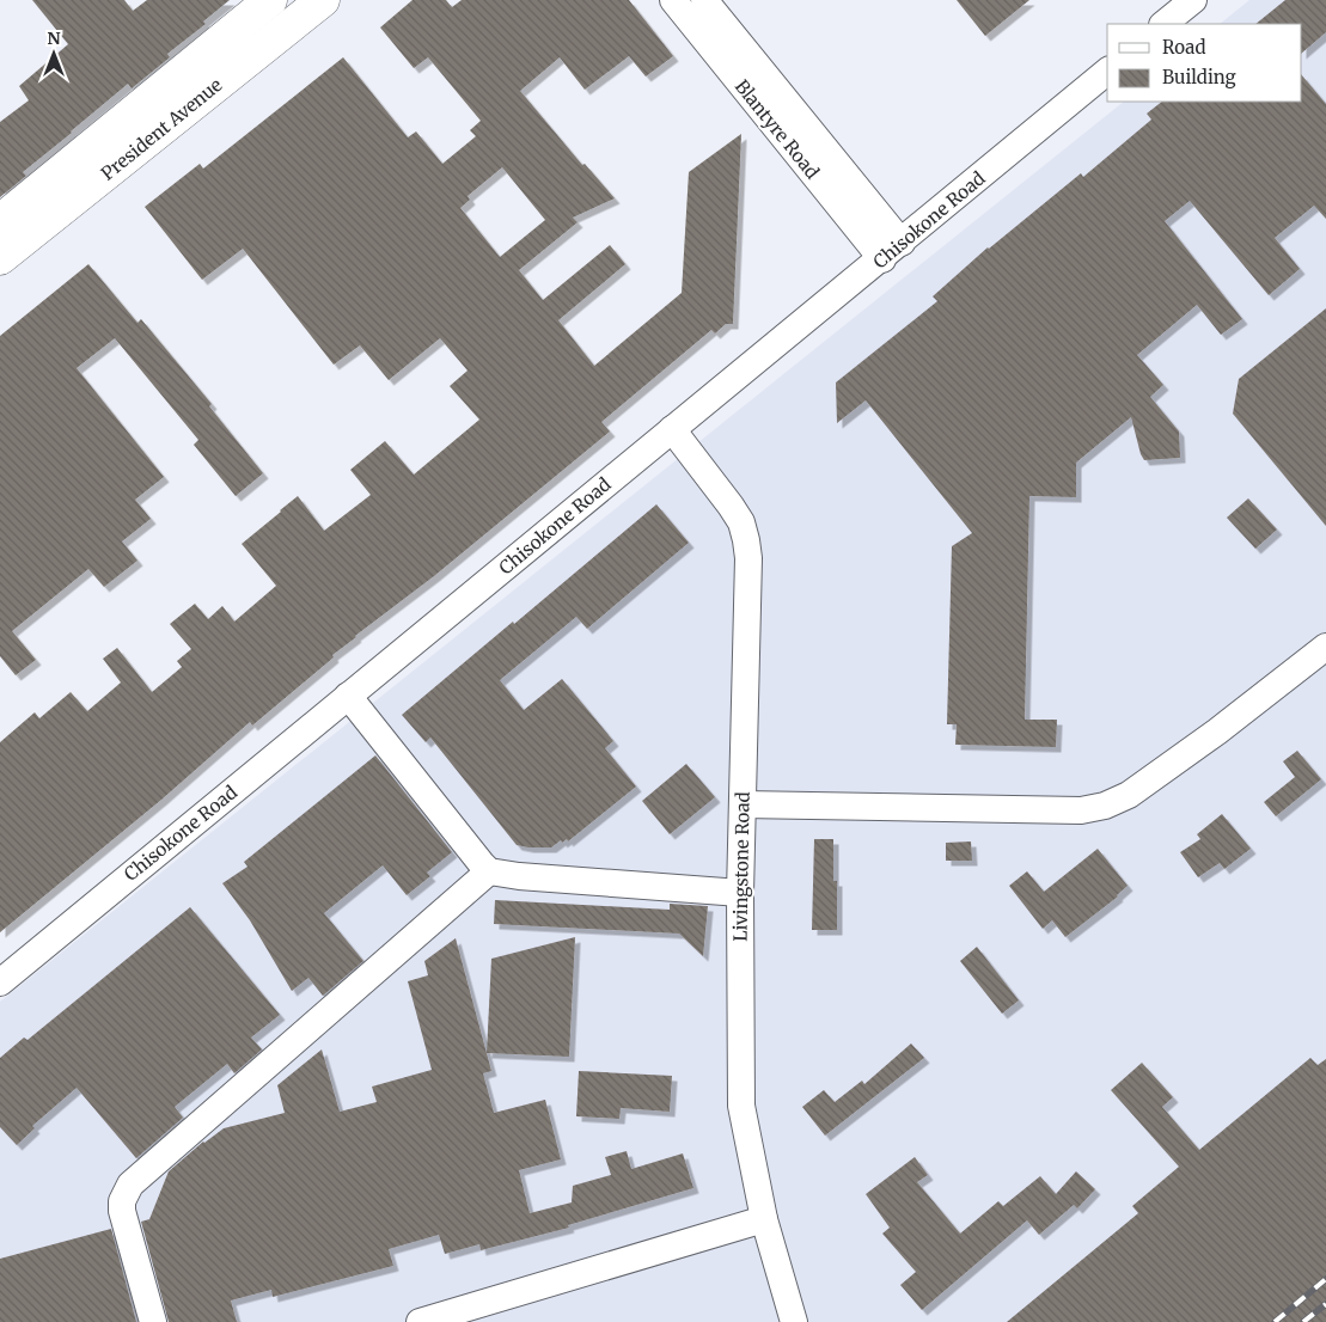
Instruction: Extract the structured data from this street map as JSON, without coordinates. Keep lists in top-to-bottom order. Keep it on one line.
{"streets":{"main road":["President Avenue"],"street":["Blantyre Road","Chisokone Road","Livingstone Road"]},"crossings":[["Blantyre Road","Chisokone Road"],["Chisokone Road","Livingstone Road"]],"legend":["Road","Building"],"north":"top"}
